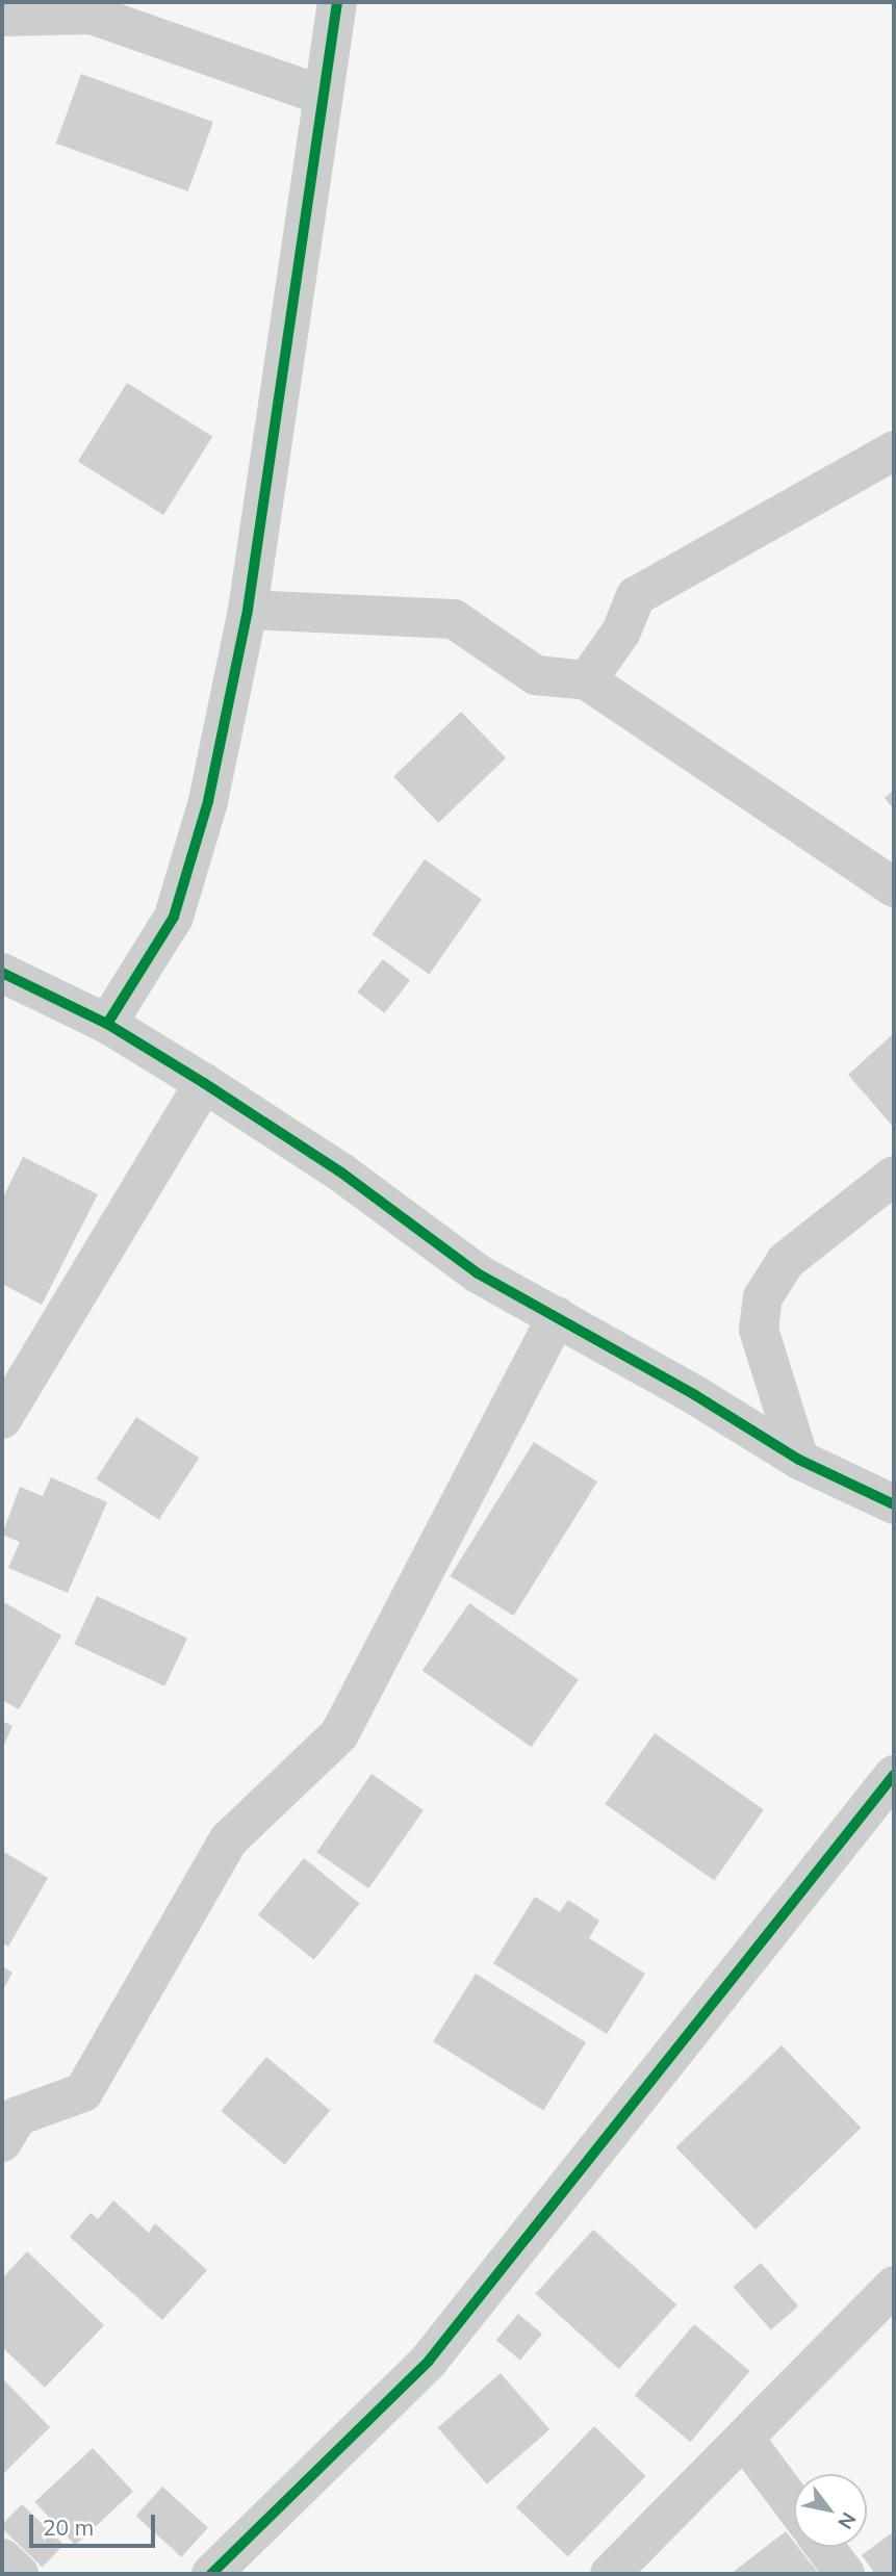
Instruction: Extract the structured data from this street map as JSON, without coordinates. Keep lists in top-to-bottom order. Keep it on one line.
{"scale_bar":"20 m","north":"bottom right"}
